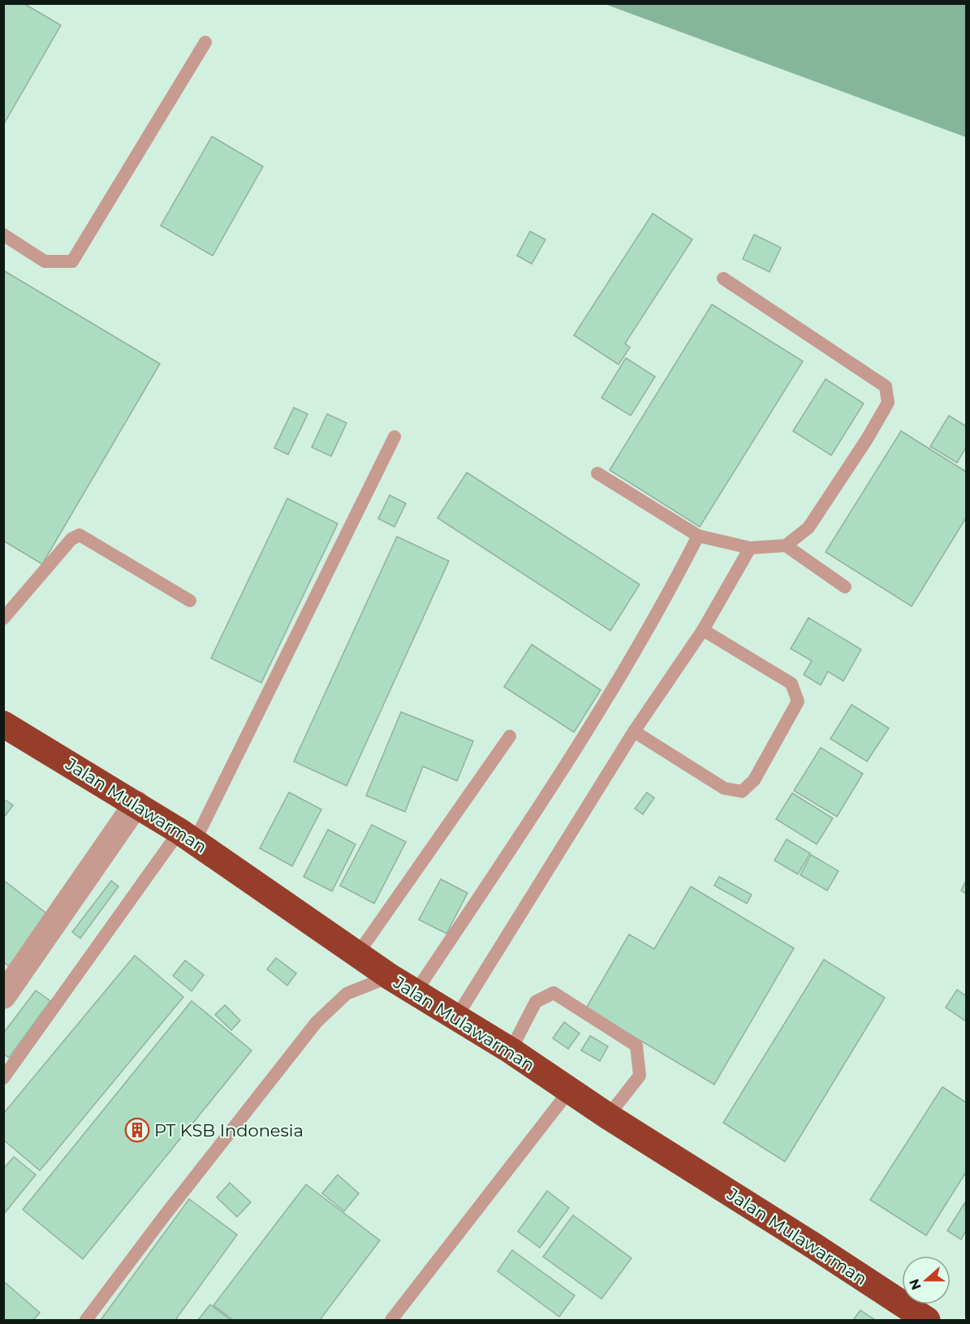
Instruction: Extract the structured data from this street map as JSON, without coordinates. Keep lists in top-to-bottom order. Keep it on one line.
{"streets":{"highway":["Jalan Mulawarman"]},"places":{"building":["PT KSB Indonesia"]},"north":"left"}
